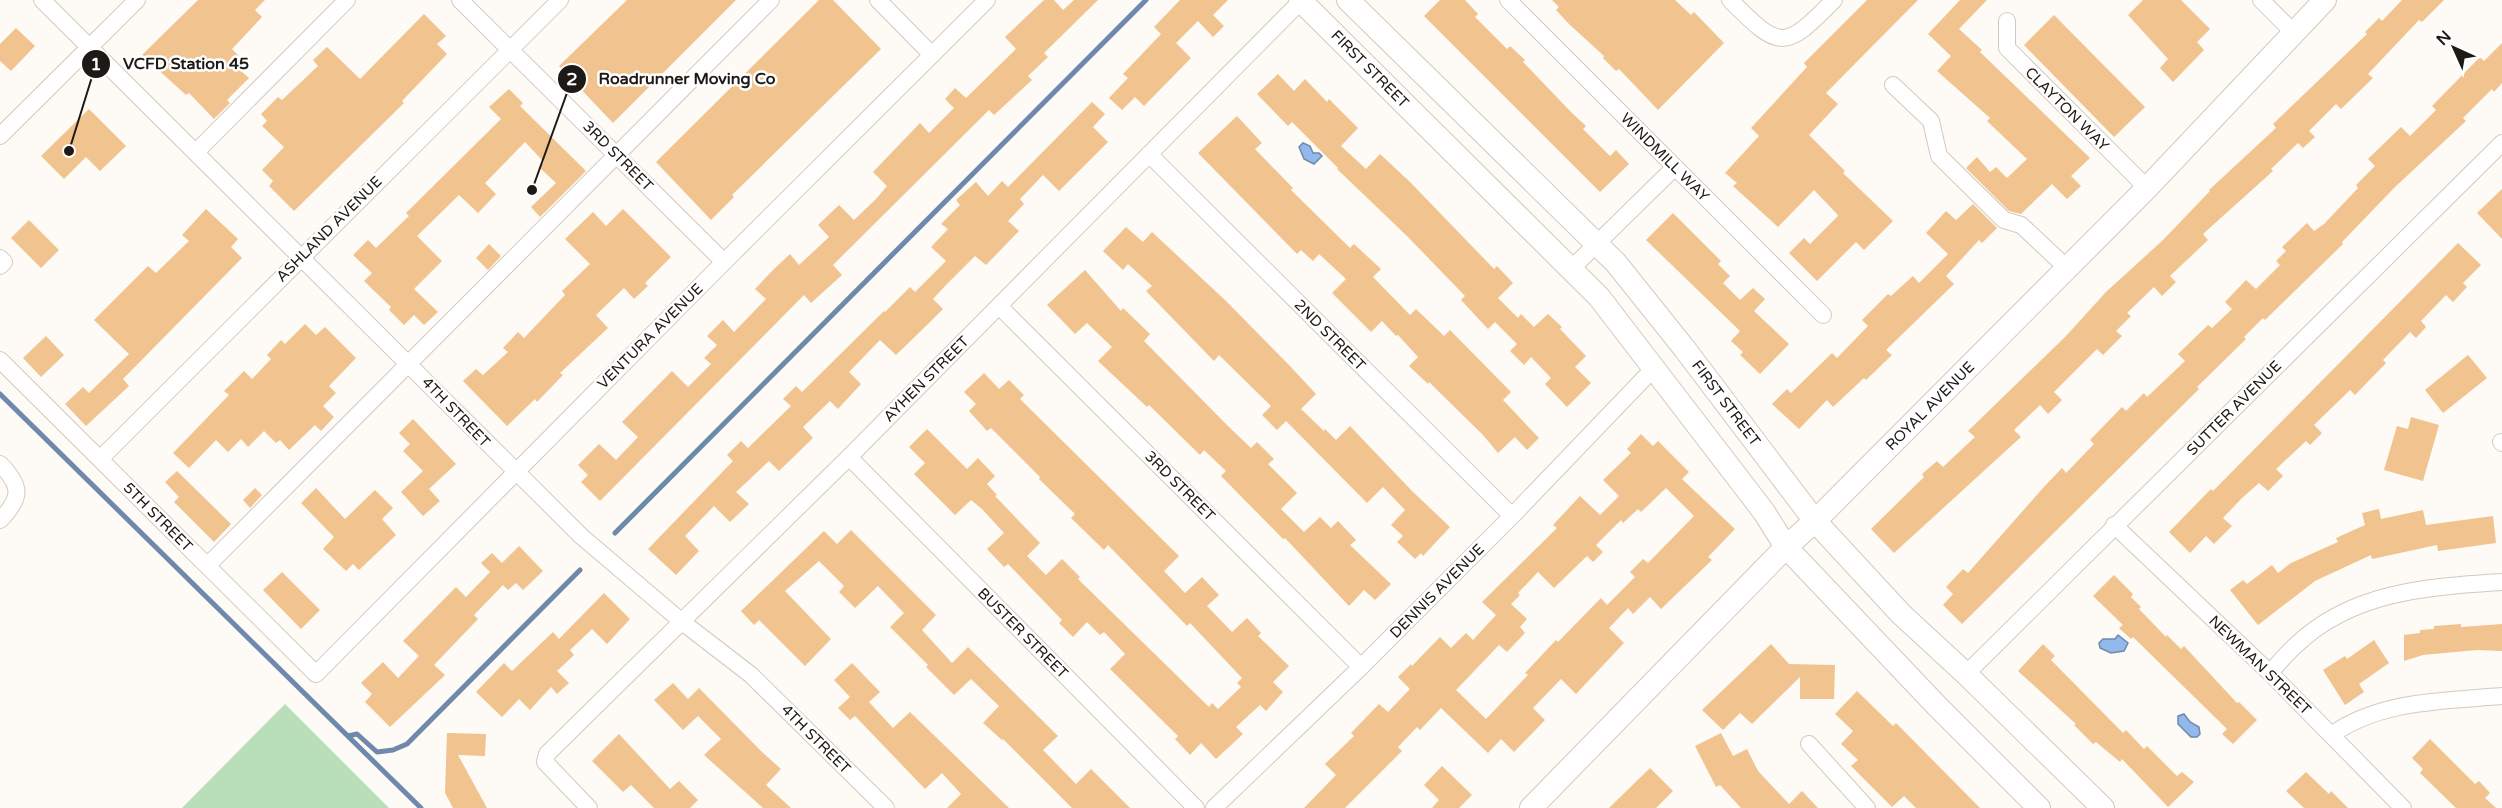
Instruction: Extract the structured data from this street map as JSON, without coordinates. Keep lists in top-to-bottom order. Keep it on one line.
{"streets":{"main road":["FIRST STREET","ROYAL AVENUE"],"street":["CLAYTON WAY","3RD STREET","WINDMILL WAY","ASHLAND AVENUE","2ND STREET","VENTURA AVENUE","AYHEN STREET","SUTTER AVENUE","4TH STREET","5TH STREET","DENNIS AVENUE","BUSTER STREET","NEWMAN STREET"]},"crossings":[["FIRST STREET","AYHEN STREET"],["FIRST STREET","ROYAL AVENUE"],["FIRST STREET","SUTTER AVENUE"],["FIRST STREET","DENNIS AVENUE"],["CLAYTON WAY","ROYAL AVENUE"],["3RD STREET","ASHLAND AVENUE"],["3RD STREET","VENTURA AVENUE"],["3RD STREET","AYHEN STREET"],["3RD STREET","DENNIS AVENUE"],["ASHLAND AVENUE","4TH STREET"],["ASHLAND AVENUE","5TH STREET"],["2ND STREET","AYHEN STREET"],["2ND STREET","DENNIS AVENUE"],["VENTURA AVENUE","4TH STREET"],["VENTURA AVENUE","5TH STREET"],["AYHEN STREET","4TH STREET"],["AYHEN STREET","BUSTER STREET"],["SUTTER AVENUE","NEWMAN STREET"]],"places":["VCFD Station 45","Roadrunner Moving Co"],"north":"top left"}
